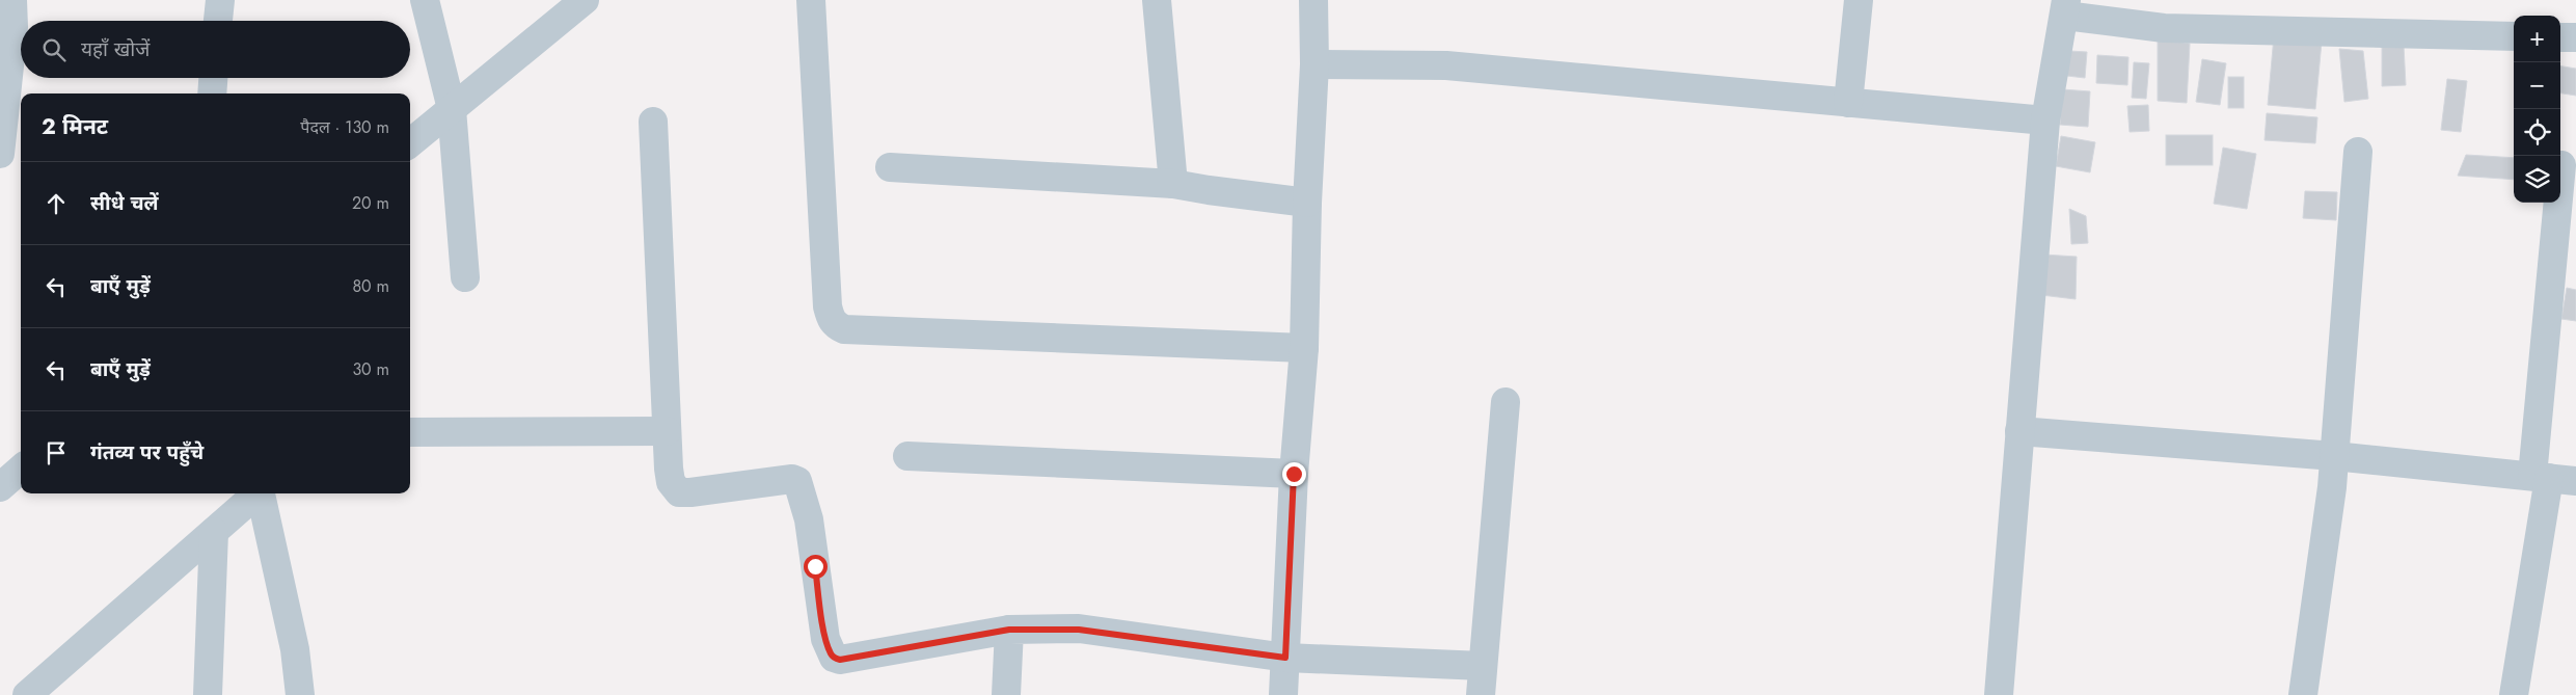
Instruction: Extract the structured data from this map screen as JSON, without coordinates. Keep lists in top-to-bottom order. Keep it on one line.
{"page":{"map_buttons":["+","−"],"search":"यहाँ खोजें","heading":["2 मिनट","पैदल · 130 m"],"list":[["सीधे चलें","20 m"],["बाएँ मुड़ें","80 m"],["बाएँ मुड़ें","30 m"],"गंतव्य पर पहुँचे"]}}
